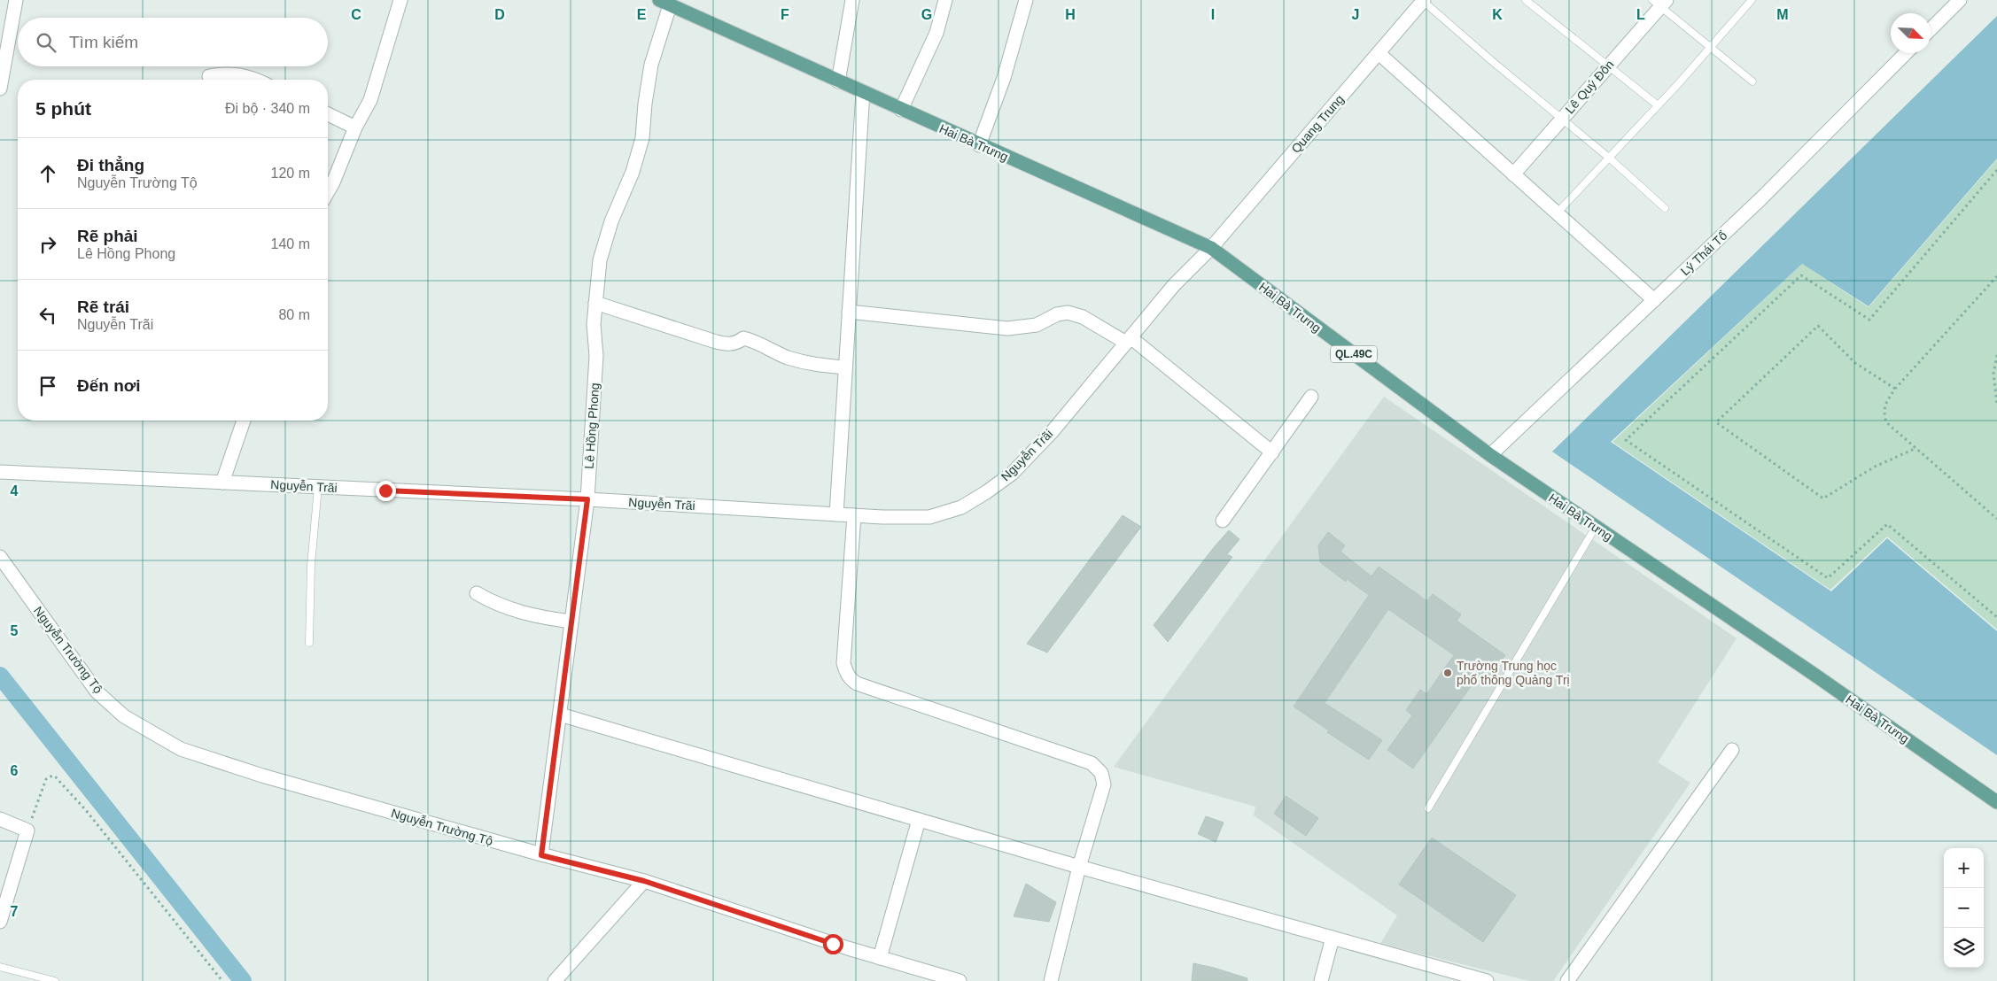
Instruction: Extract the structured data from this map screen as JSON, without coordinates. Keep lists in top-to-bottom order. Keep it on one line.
{"streets":{"main road":["Hai Bà Trưng","QL.49C"],"street":["Lê Quý Đôn","Quang Trung","Lý Thái Tổ","Lê Hồng Phong","Nguyễn Trãi","Nguyễn Trường Tộ"]},"crossings":[["Quang Trung","Hai Bà Trưng"],["Quang Trung","Nguyễn Trãi"],["Hai Bà Trưng","Lý Thái Tổ"],["Hai Bà Trưng","Lê Hồng Phong"],["Hai Bà Trưng","Nguyễn Trãi"],["Lê Hồng Phong","Nguyễn Trãi"],["Lê Hồng Phong","Nguyễn Trường Tộ"]],"places":["Trường Trung học phổ thông Quảng Trị"],"north":"bottom right","page":{"search":"Tìm kiếm","heading":["5 phút","Đi bộ · 340 m"],"list":[["Đi thẳng","Nguyễn Trường Tộ","120 m"],["Rẽ phải","Lê Hồng Phong","140 m"],["Rẽ trái","Nguyễn Trãi","80 m"],"Đến nơi"],"map_buttons":["+","−"]},"grid":{"columns":["C","D","E","F","G","H","I","J","K","L","M"],"rows":["4","5","6","7"]}}
